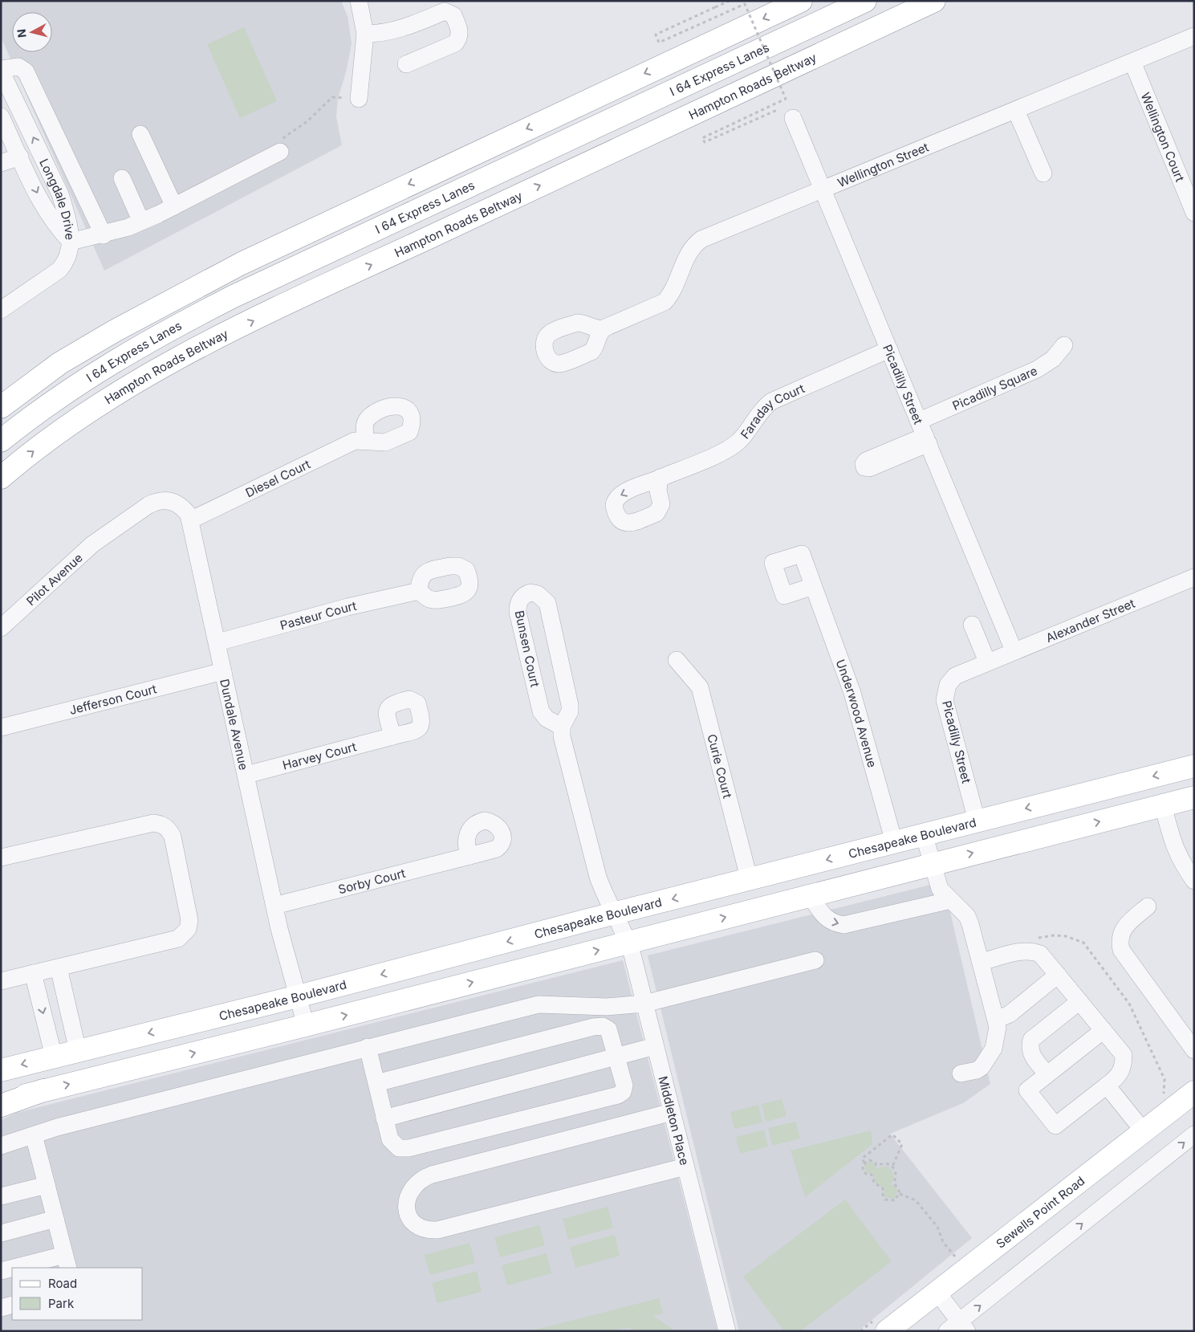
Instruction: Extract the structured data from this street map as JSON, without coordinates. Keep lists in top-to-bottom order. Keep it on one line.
{"streets":{"main road":["I 64 Express Lanes","Hampton Roads Beltway","Chesapeake Boulevard","Sewells Point Road"],"street":["Wellington Court","Wellington Street","Longdale Drive","Picadilly Street","Picadilly Square","Faraday Court","Diesel Court","Pilot Avenue","Pasteur Court","Alexander Street","Bunsen Court","Jefferson Court","Underwood Avenue","Dundale Avenue","Harvey Court","Curie Court","Sorby Court","Middleton Place"]},"crossings":[["Wellington Court","Wellington Street"],["Wellington Street","Picadilly Street"],["Picadilly Street","Picadilly Square"],["Picadilly Street","Faraday Court"],["Picadilly Street","Alexander Street"],["Picadilly Street","Chesapeake Boulevard"],["Diesel Court","Dundale Avenue"],["Pilot Avenue","Dundale Avenue"],["Pasteur Court","Dundale Avenue"],["Jefferson Court","Dundale Avenue"],["Underwood Avenue","Chesapeake Boulevard"],["Dundale Avenue","Harvey Court"],["Dundale Avenue","Chesapeake Boulevard"],["Dundale Avenue","Sorby Court"],["Curie Court","Chesapeake Boulevard"],["Chesapeake Boulevard","Middleton Place"]],"legend":["Road","Park"],"north":"left"}
